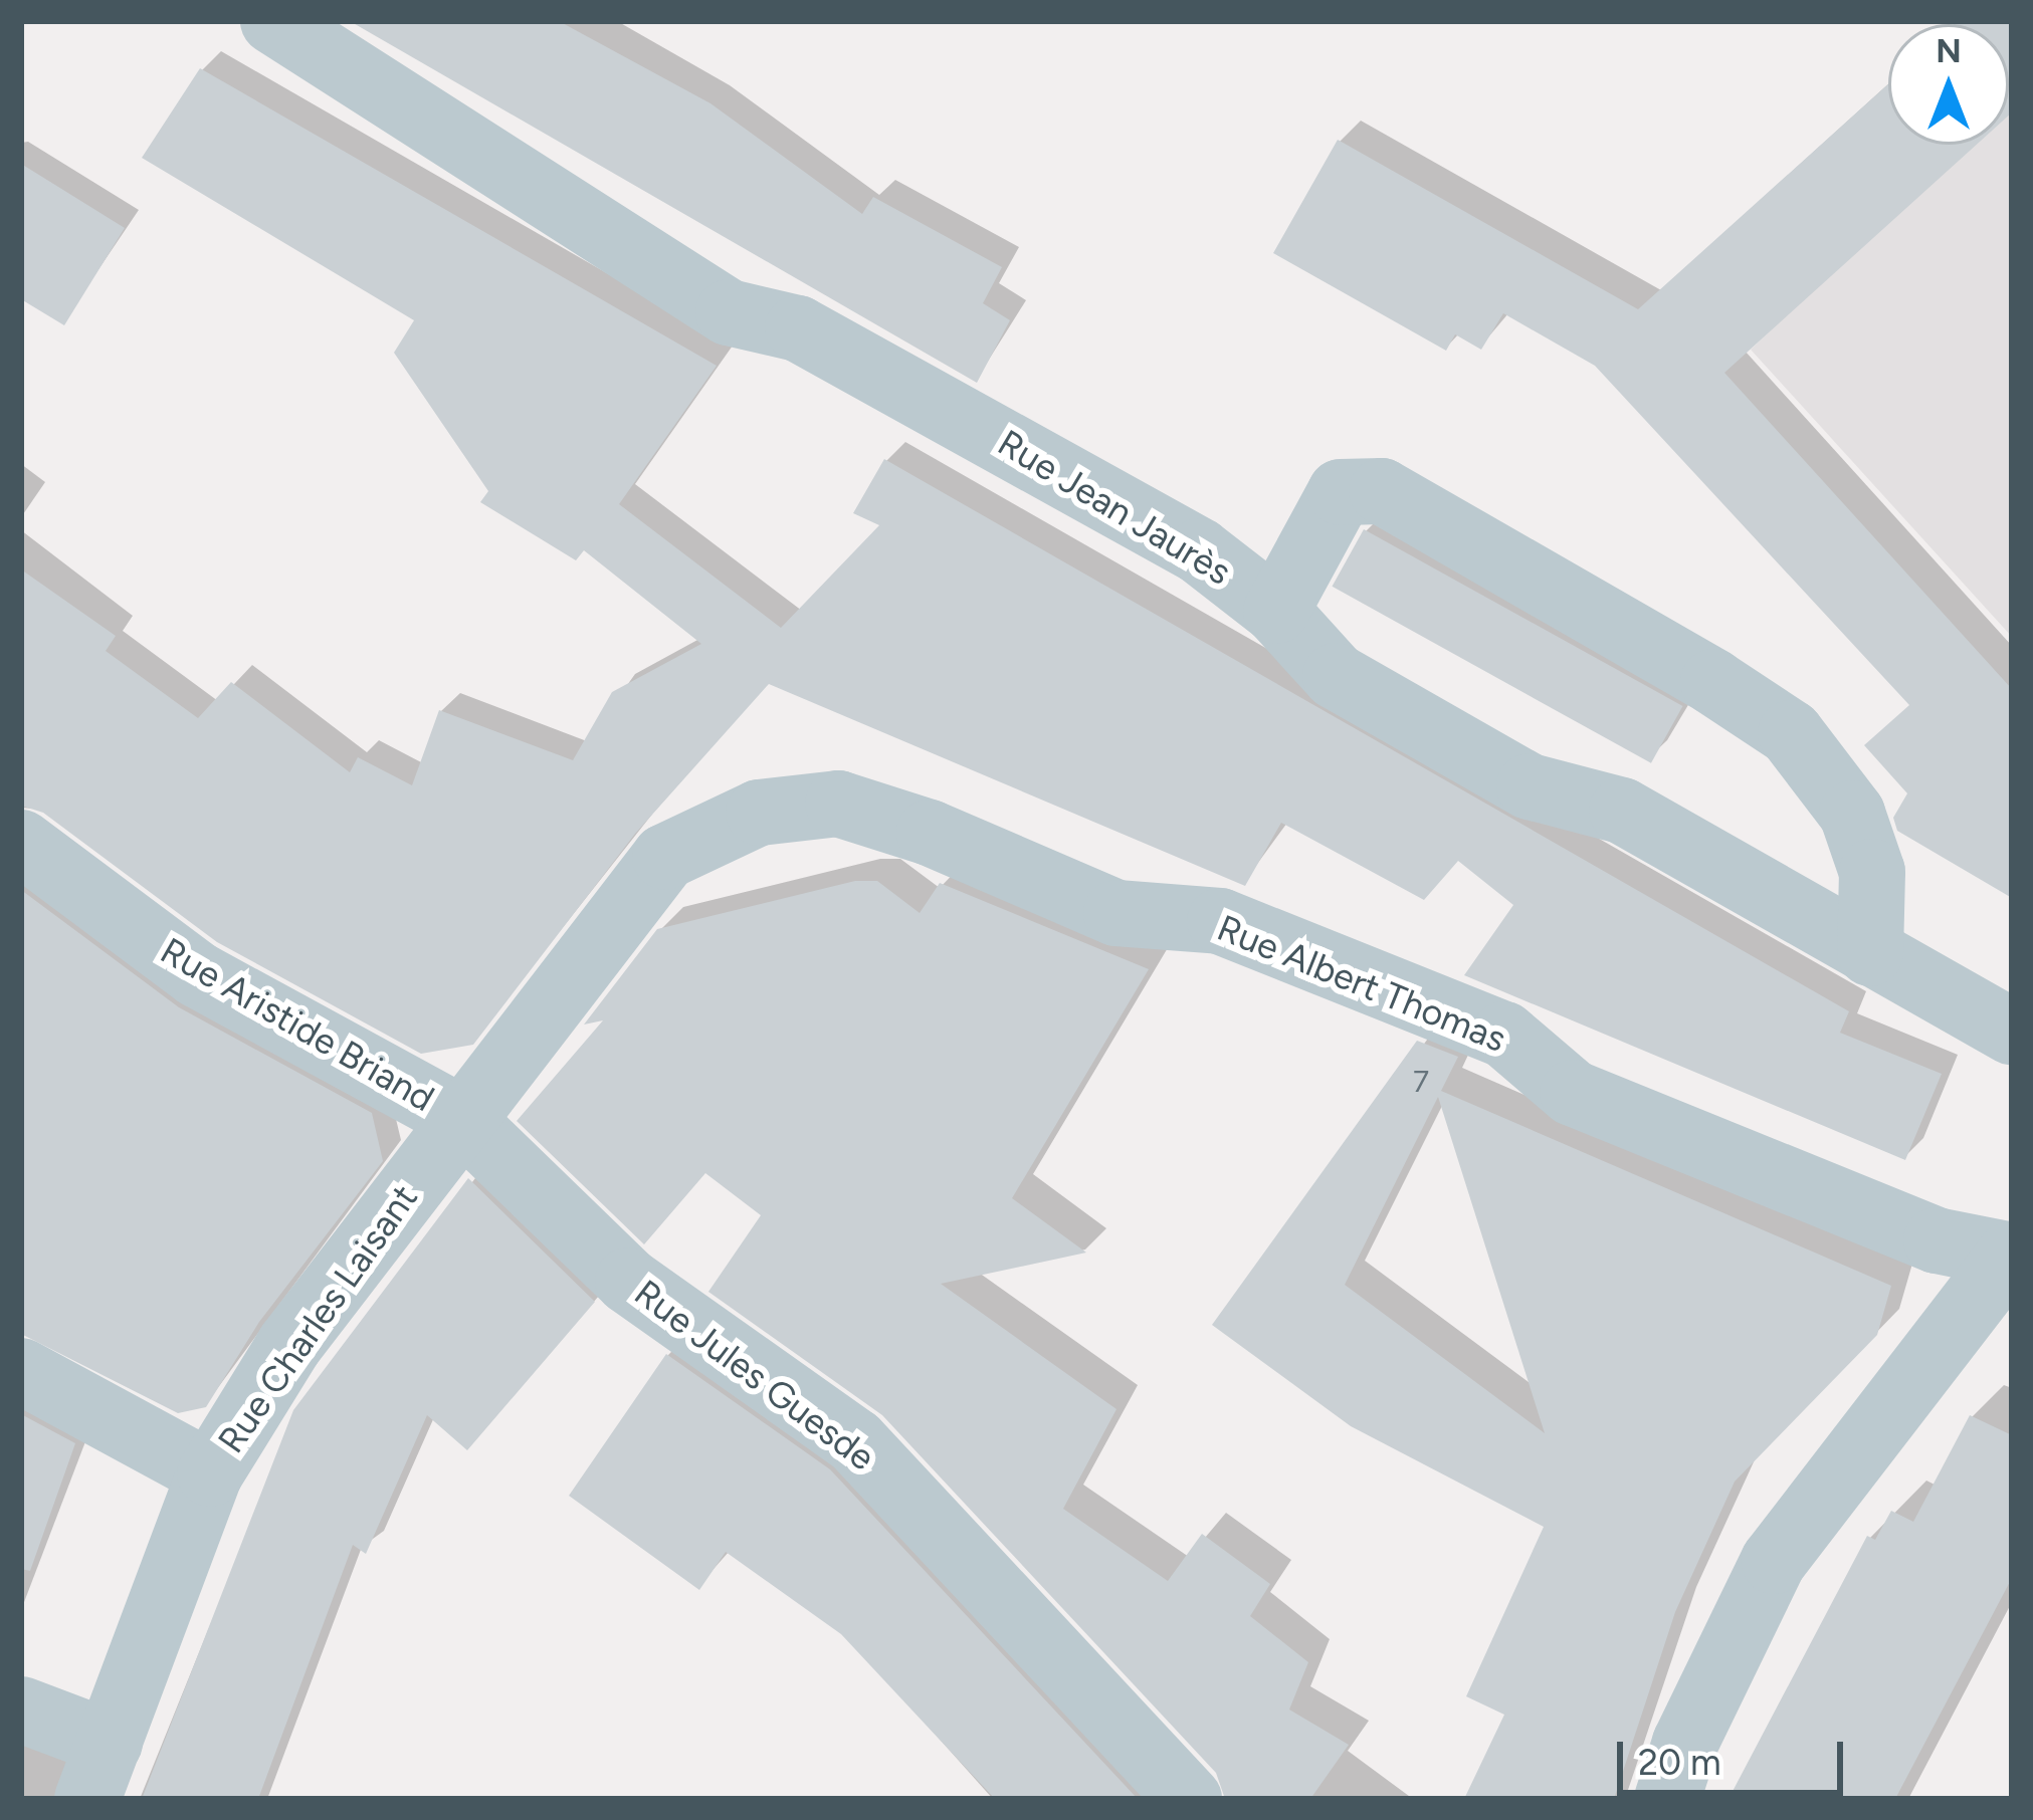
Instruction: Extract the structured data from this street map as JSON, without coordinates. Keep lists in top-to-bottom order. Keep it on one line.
{"streets":{"street":["Rue Jean Jaurès","Rue Albert Thomas","Rue Aristide Briand","Rue Charles Laisant","Rue Jules Guesde"]},"crossings":[["Rue Albert Thomas","Rue Aristide Briand"],["Rue Albert Thomas","Rue Charles Laisant"],["Rue Albert Thomas","Rue Jules Guesde"],["Rue Aristide Briand","Rue Charles Laisant"],["Rue Aristide Briand","Rue Jules Guesde"],["Rue Charles Laisant","Rue Jules Guesde"]],"house_numbers":["7"],"scale_bar":"20 m","north":"top"}
